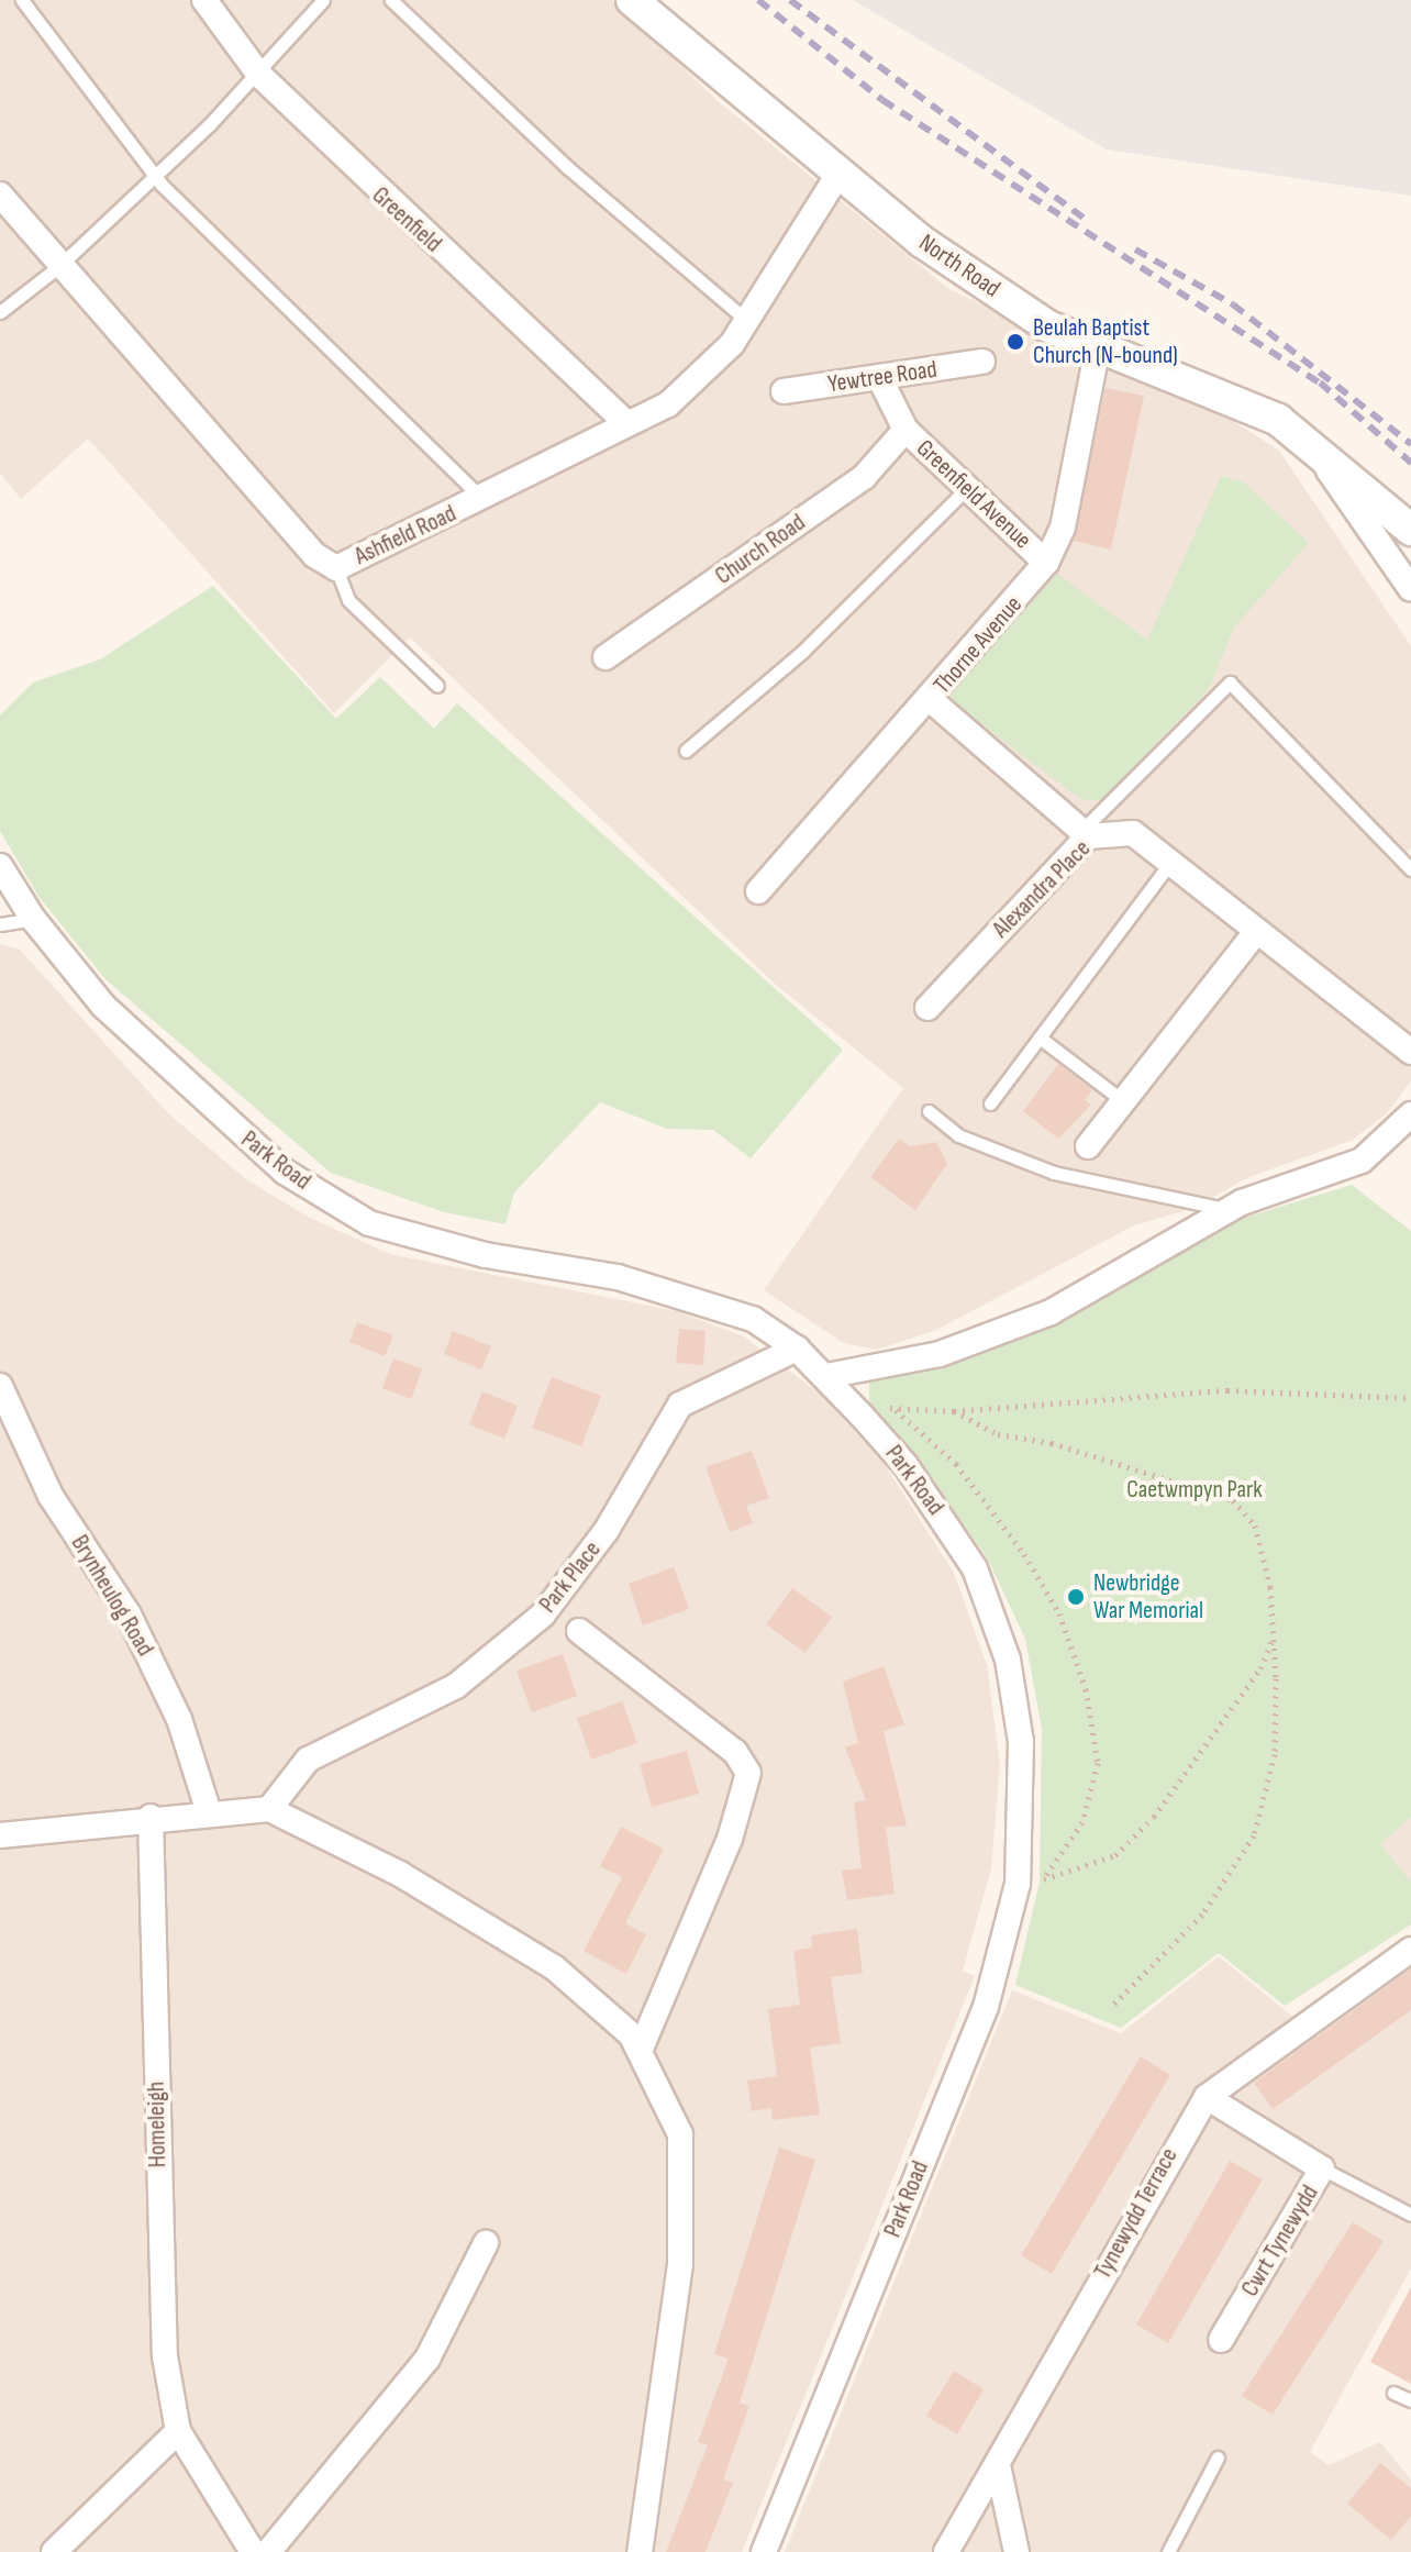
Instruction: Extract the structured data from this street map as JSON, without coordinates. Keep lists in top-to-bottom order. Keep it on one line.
{"streets":{"street":["Greenfield","North Road","Yewtree Road","Greenfield Avenue","Ashfield Road","Church Road","Thorne Avenue","Alexandra Place","Park Road","Park Place","Brynheulog Road","Homeleigh","Tynewydd Terrace","Cwrt Tynewydd"]},"crossings":[["Greenfield","Ashfield Road"],["North Road","Ashfield Road"],["North Road","Thorne Avenue"],["Yewtree Road","Greenfield Avenue"],["Greenfield Avenue","Church Road"],["Greenfield Avenue","Thorne Avenue"],["Park Road","Park Place"],["Tynewydd Terrace","Cwrt Tynewydd"]],"parks":["Caetwmpyn Park"],"places":["Beulah Baptist Church (N-bound)","Newbridge War Memorial"]}
